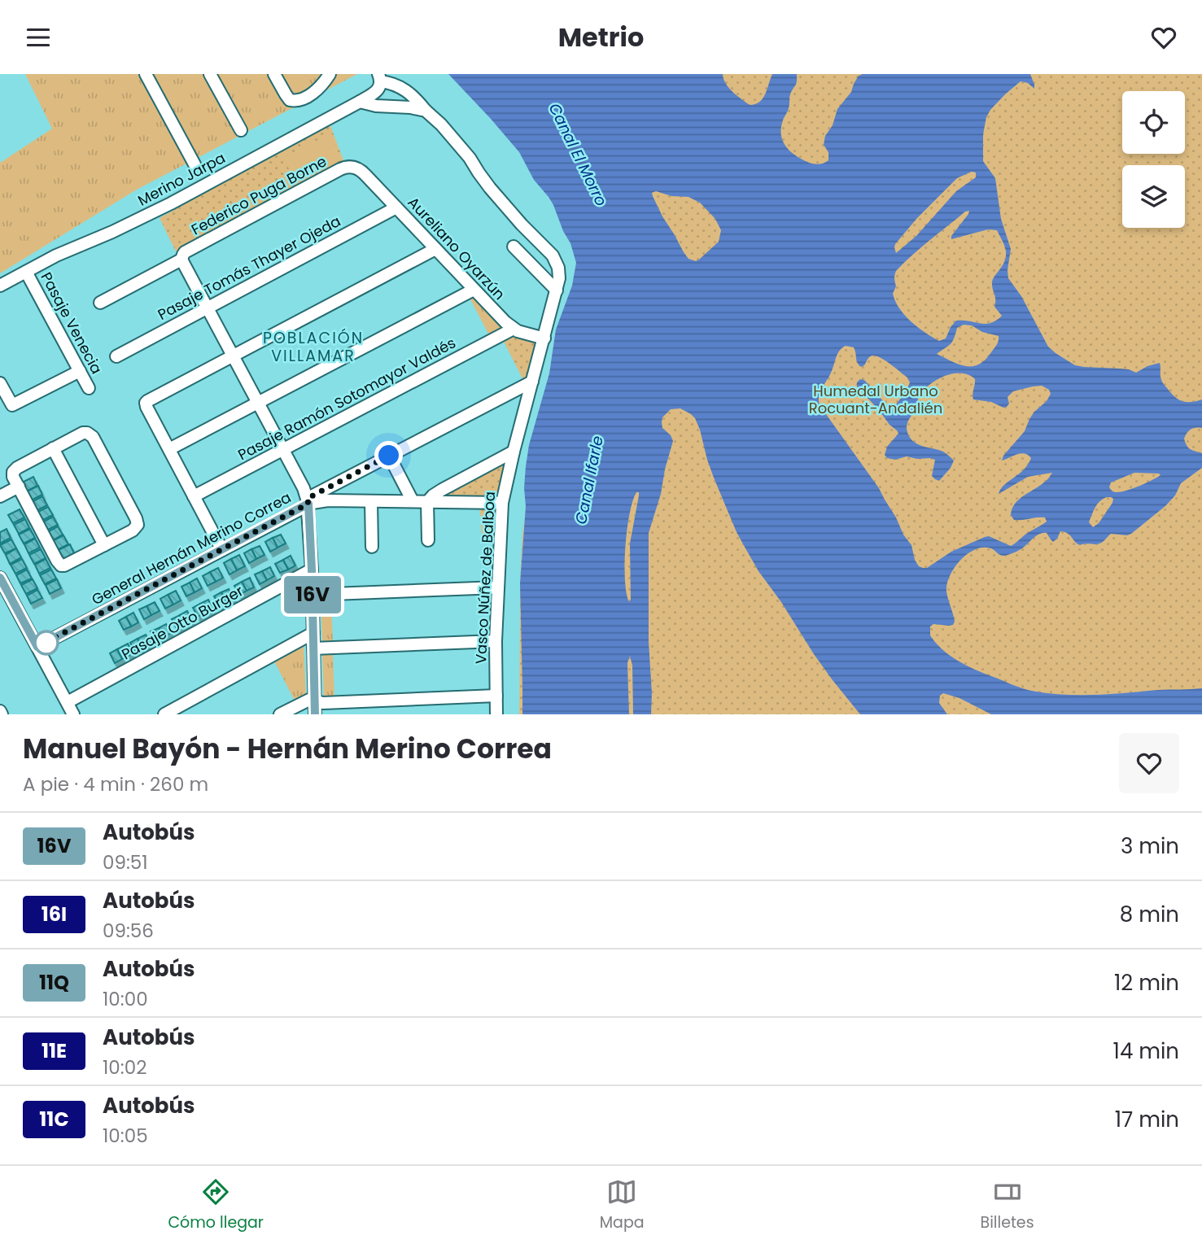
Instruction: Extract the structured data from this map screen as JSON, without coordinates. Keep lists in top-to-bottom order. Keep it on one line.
{"streets":{"street":["Merino Jarpa","Federico Puga Borne","Aureliano Oyarzún","Pasaje Tomás Thayer Ojeda","Pasaje Venecia","Pasaje Ramón Sotomayor Valdés","General Hernán Merino Correa","Vasco Núñez de Balboa","Pasaje Otto Burger"]},"crossings":[["Merino Jarpa","Pasaje Venecia"],["Federico Puga Borne","Aureliano Oyarzún"],["Aureliano Oyarzún","Pasaje Tomás Thayer Ojeda"],["Aureliano Oyarzún","Pasaje Ramón Sotomayor Valdés"],["Aureliano Oyarzún","Vasco Núñez de Balboa"],["General Hernán Merino Correa","Vasco Núñez de Balboa"]],"districts":["POBLACIÓN VILLAMAR"],"water":["Canal El Morro","Canal Ifarle"],"parks":["Humedal Urbano Rocuant-Andalién"],"lines":["bus line 16V"],"page":{"header":"Metrio","on_map":"16V","heading":["Manuel Bayón - Hernán Merino Correa","A pie · 4 min · 260 m"],"list":[{"mark":"16V","name":"Autobús","note":"09:51","value":"3 min"},{"mark":"16I","name":"Autobús","note":"09:56","value":"8 min"},{"mark":"11Q","name":"Autobús","note":"10:00","value":"12 min"},{"mark":"11E","name":"Autobús","note":"10:02","value":"14 min"},{"mark":"11C","name":"Autobús","note":"10:05","value":"17 min"}],"tabs":["Cómo llegar","Mapa","Billetes"]}}
